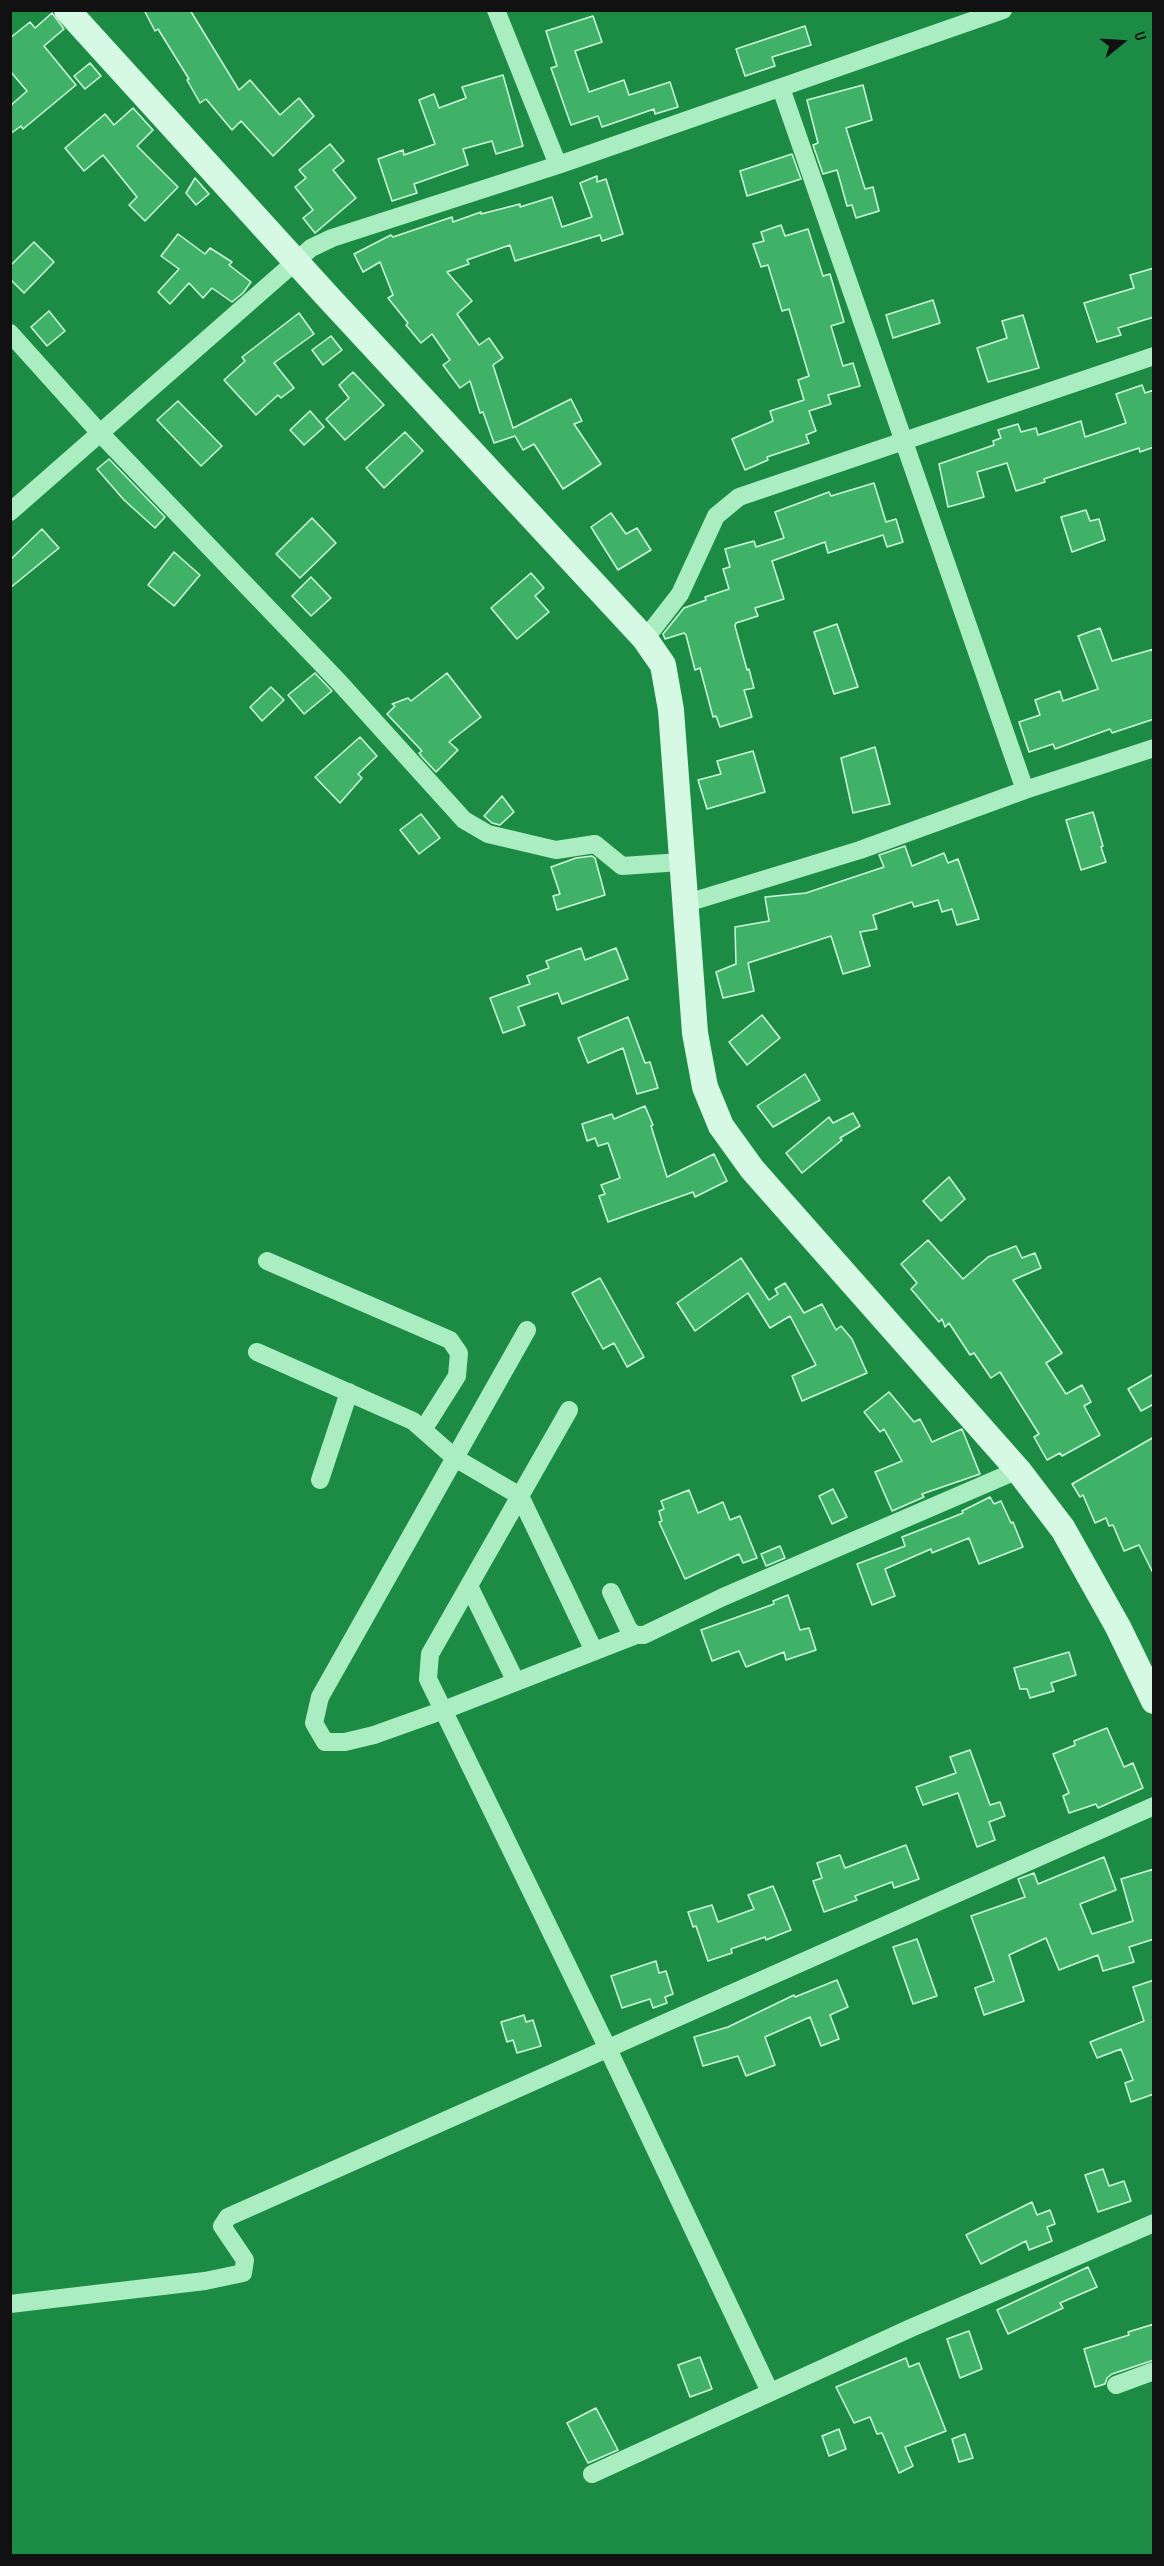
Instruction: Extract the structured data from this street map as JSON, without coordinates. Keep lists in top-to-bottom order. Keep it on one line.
{"north":"right"}
